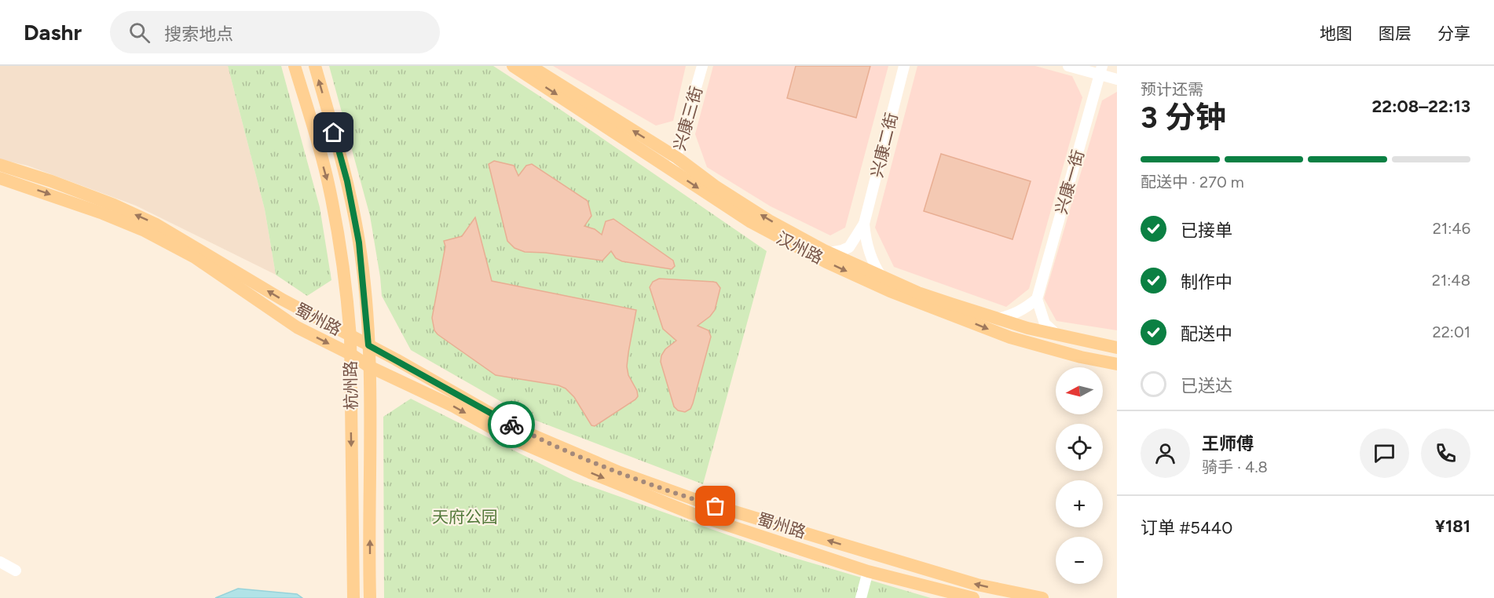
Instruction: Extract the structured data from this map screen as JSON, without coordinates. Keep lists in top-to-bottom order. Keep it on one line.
{"streets":{"main road":["汉州路","蜀州路","杭州路"],"street":["兴康三街","兴康二街","兴康一街"]},"crossings":[["兴康三街","汉州路"],["蜀州路","杭州路"]],"parks":["天府公园"],"north":"left","page":{"header":"Dashr","search":"搜索地点","nav":["地图","图层","分享"],"heading":["3 分钟","预计还需","22:08–22:13"],"panel":["王师傅","骑手 · 4.8","订单 #5440","¥181"],"bar":"配送中 · 270 m","list":[["已接单","21:46"],["制作中","21:48"],["配送中","22:01"],"已送达"],"map_buttons":["+","−"]}}
